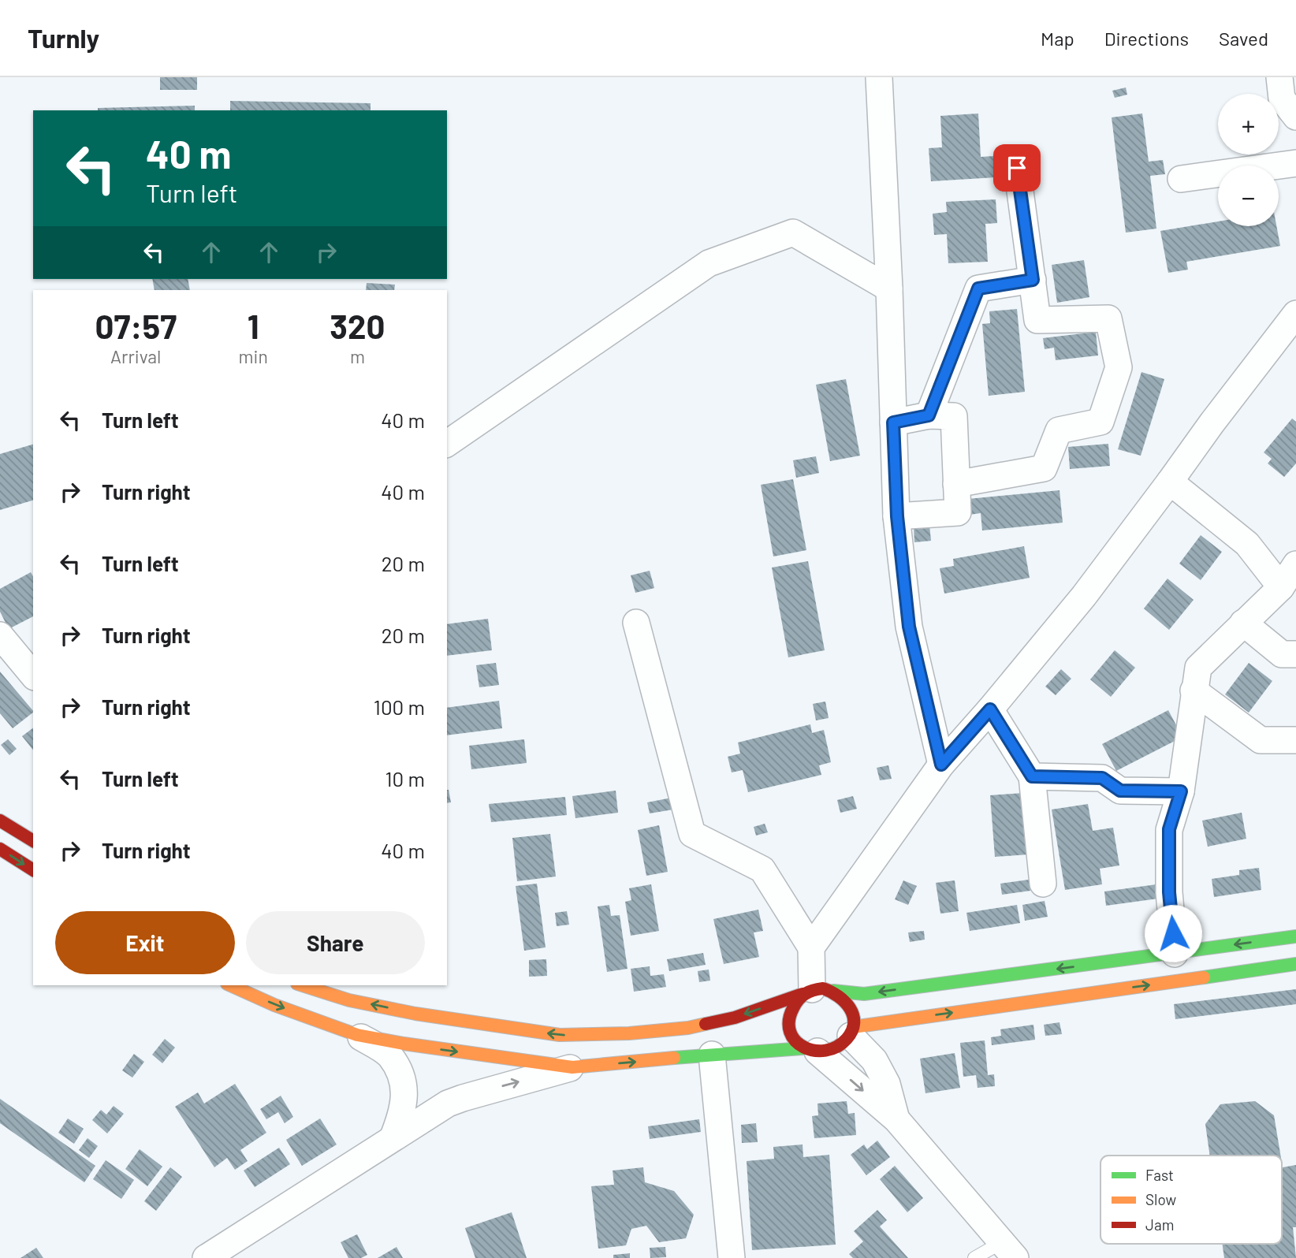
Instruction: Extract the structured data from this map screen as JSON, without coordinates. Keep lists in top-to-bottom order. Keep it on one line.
{"legend":["Fast","Slow","Jam"],"page":{"header":"Turnly","nav":["Map","Directions","Saved"],"map_buttons":["+","−"],"turn":["40 m","Turn left"],"eta":["07:57","Arrival","1","min","320","m"],"list":[{"name":"Turn left","value":"40 m"},{"name":"Turn right","value":"40 m"},{"name":"Turn left","value":"20 m"},{"name":"Turn right","value":"20 m"},{"name":"Turn right","value":"100 m"},{"name":"Turn left","value":"10 m"},{"name":"Turn right","value":"40 m"}],"buttons":["Exit","Share"]}}
